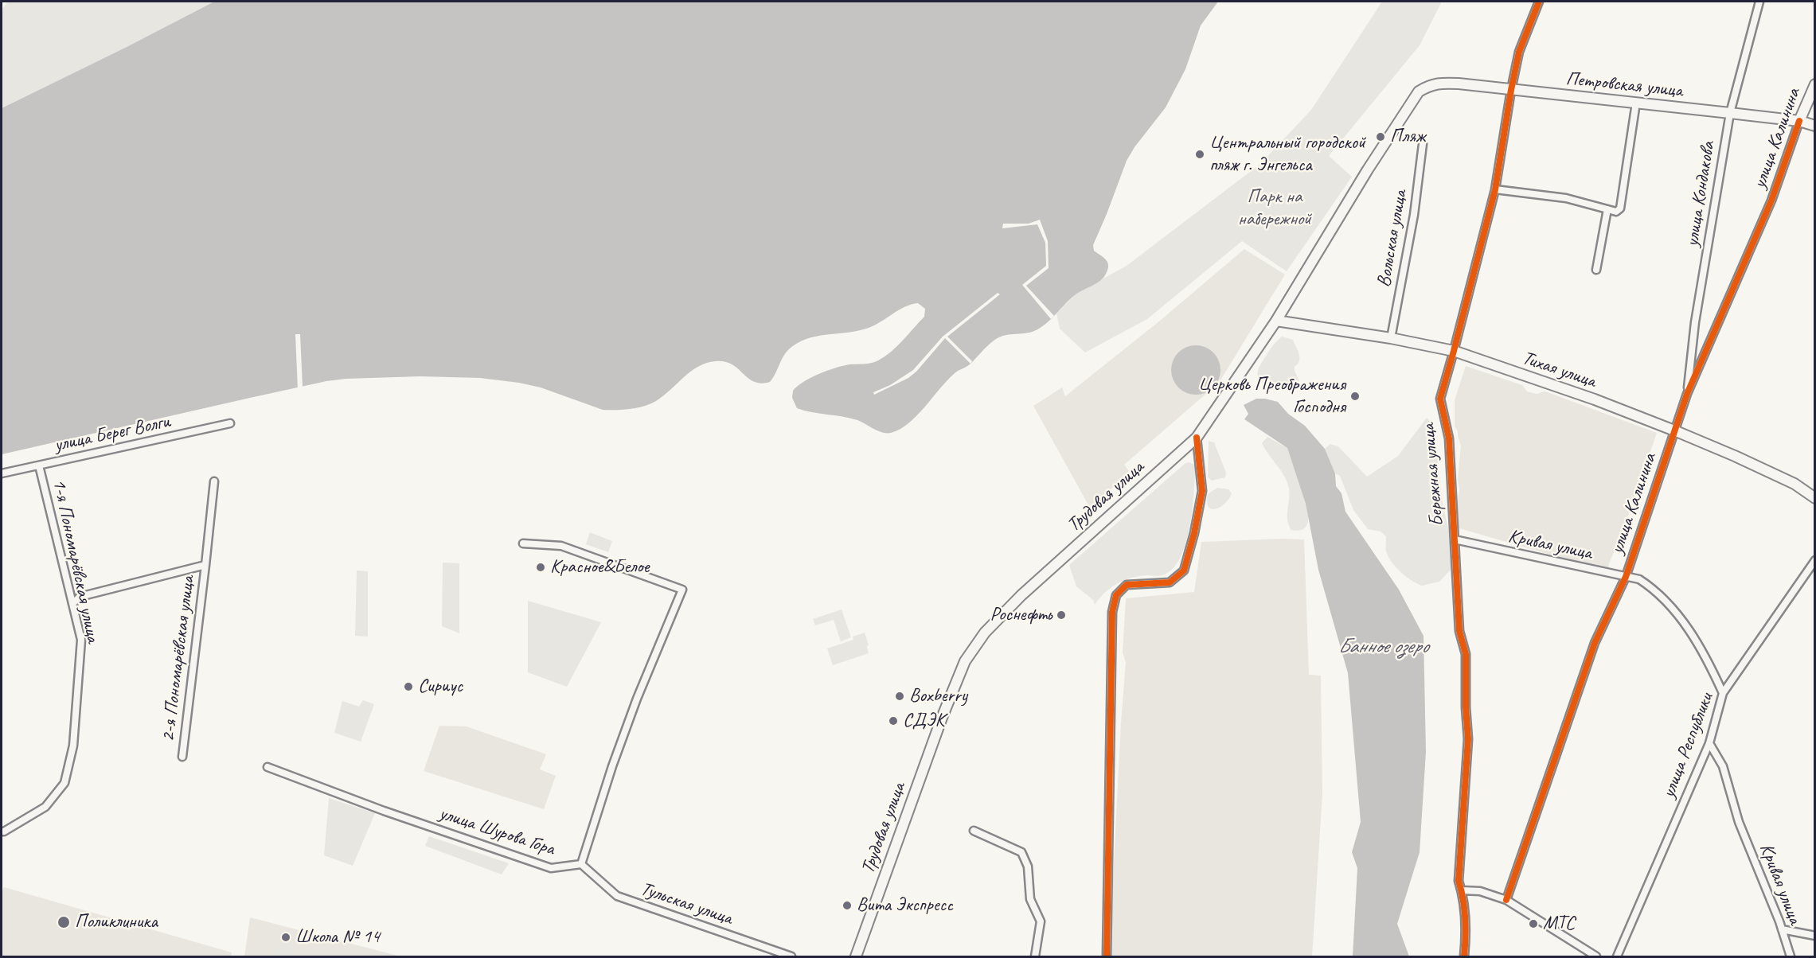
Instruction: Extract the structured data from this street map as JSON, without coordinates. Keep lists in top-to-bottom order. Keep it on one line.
{"streets":{"main road":["Петровская улица","улица Калинина","Тихая улица","Трудовая улица"],"street":["улица Кондакова","Вольская улица","улица Берег Волги","Бережная улица","Кривая улица","1-я Пономарёвская улица","2-я Пономарёвская улица","улица Республики","улица Шурова Гора","Тульская улица"]},"crossings":[["Петровская улица","улица Калинина"],["Петровская улица","улица Кондакова"],["Петровская улица","Бережная улица"],["Петровская улица","Трудовая улица"],["улица Калинина","улица Кондакова"],["улица Калинина","Тихая улица"],["улица Калинина","Кривая улица"],["Вольская улица","Тихая улица"],["Тихая улица","Бережная улица"],["Тихая улица","Трудовая улица"],["улица Берег Волги","1-я Пономарёвская улица"],["Бережная улица","Кривая улица"],["Кривая улица","улица Республики"],["1-я Пономарёвская улица","2-я Пономарёвская улица"],["улица Шурова Гора","Тульская улица"]],"water":["Банное озеро"],"parks":["Парк на набережной"],"places":["Пляж","Центральный городской пляж г. Энгельса","Церковь Преображения Господня","Красное&Белое","Роснефть","Сириус","Boxberry","СДЭК","Вита Экспресс","Поликлиника","МТС","Школа № 14"]}
